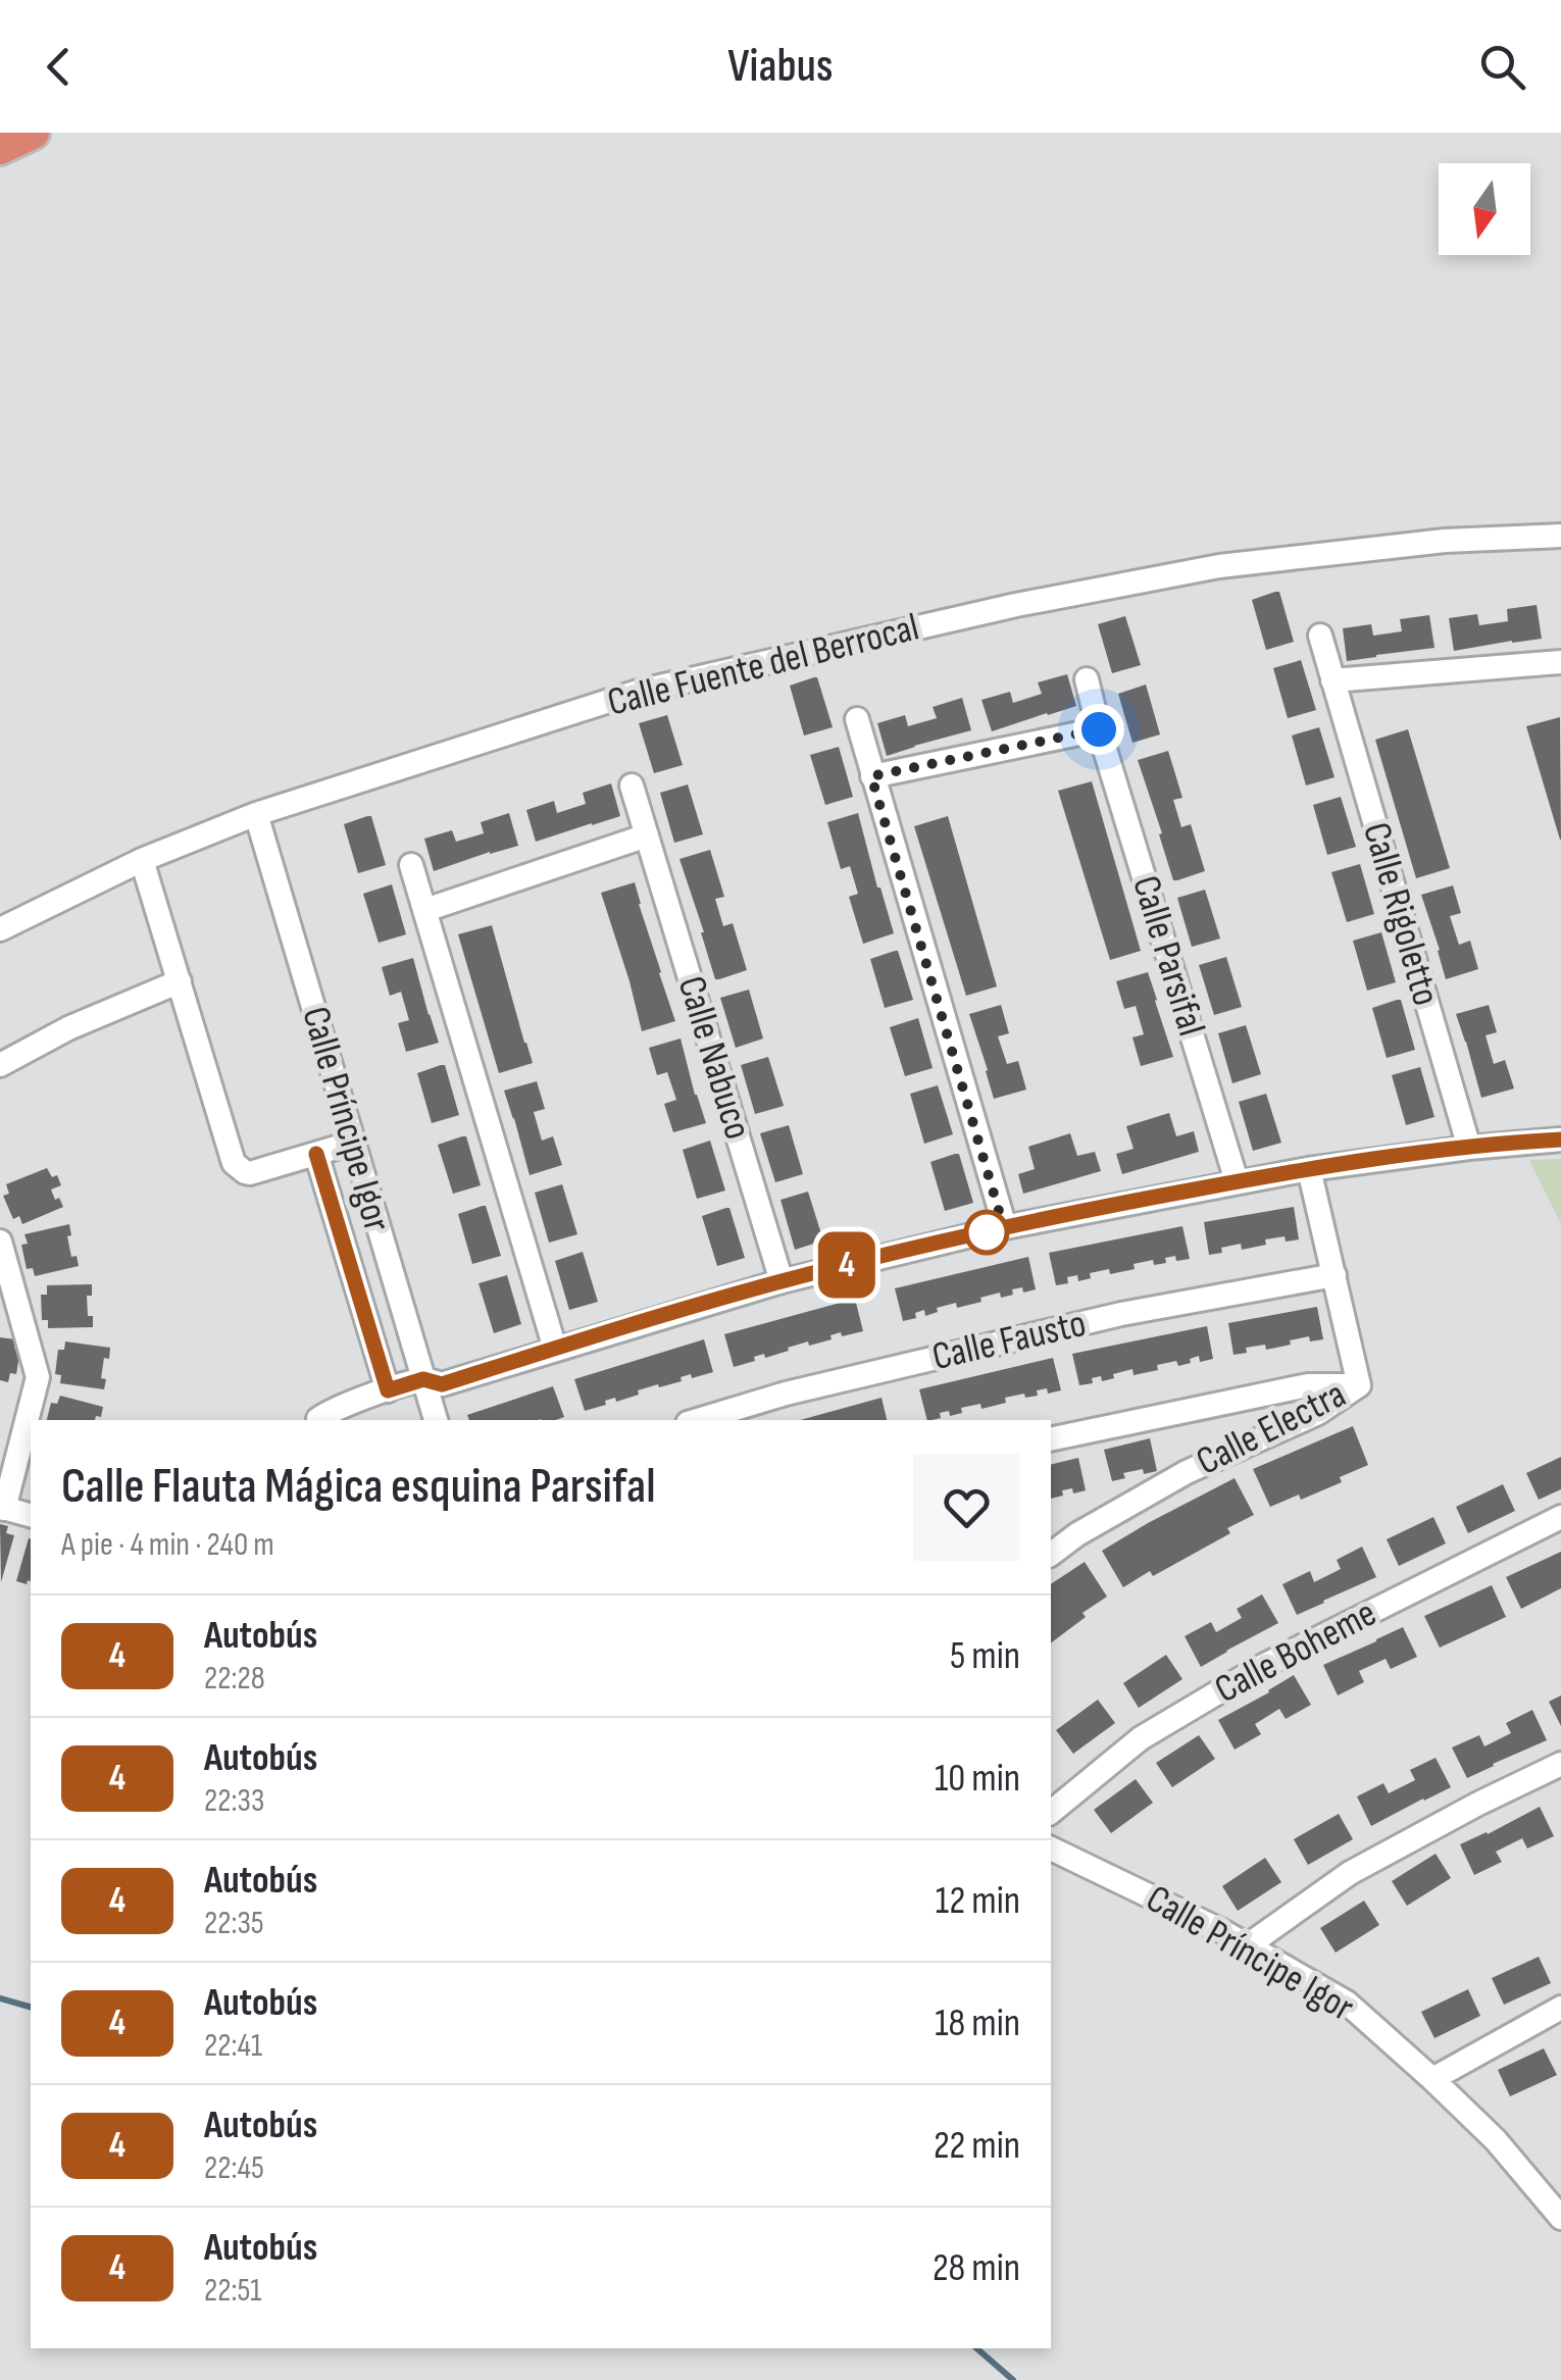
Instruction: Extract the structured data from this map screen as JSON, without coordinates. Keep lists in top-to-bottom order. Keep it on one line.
{"streets":{"street":["Calle Fuente del Berrocal","Calle Rigoletto","Calle Parsifal","Calle Nabuco","Calle Príncipe Igor","Calle Fausto","Calle Electra","Calle Boheme"]},"crossings":[["Calle Fuente del Berrocal","Calle Príncipe Igor"],["Calle Fausto","Calle Electra"]],"lines":["bus line 4"],"north":"bottom","page":{"header":"Viabus","on_map":"4","heading":["Calle Flauta Mágica esquina Parsifal","A pie · 4 min · 240 m"],"list":[{"mark":"4","name":"Autobús","note":"22:28","value":"5 min"},{"mark":"4","name":"Autobús","note":"22:33","value":"10 min"},{"mark":"4","name":"Autobús","note":"22:35","value":"12 min"},{"mark":"4","name":"Autobús","note":"22:41","value":"18 min"},{"mark":"4","name":"Autobús","note":"22:45","value":"22 min"},{"mark":"4","name":"Autobús","note":"22:51","value":"28 min"}]}}
